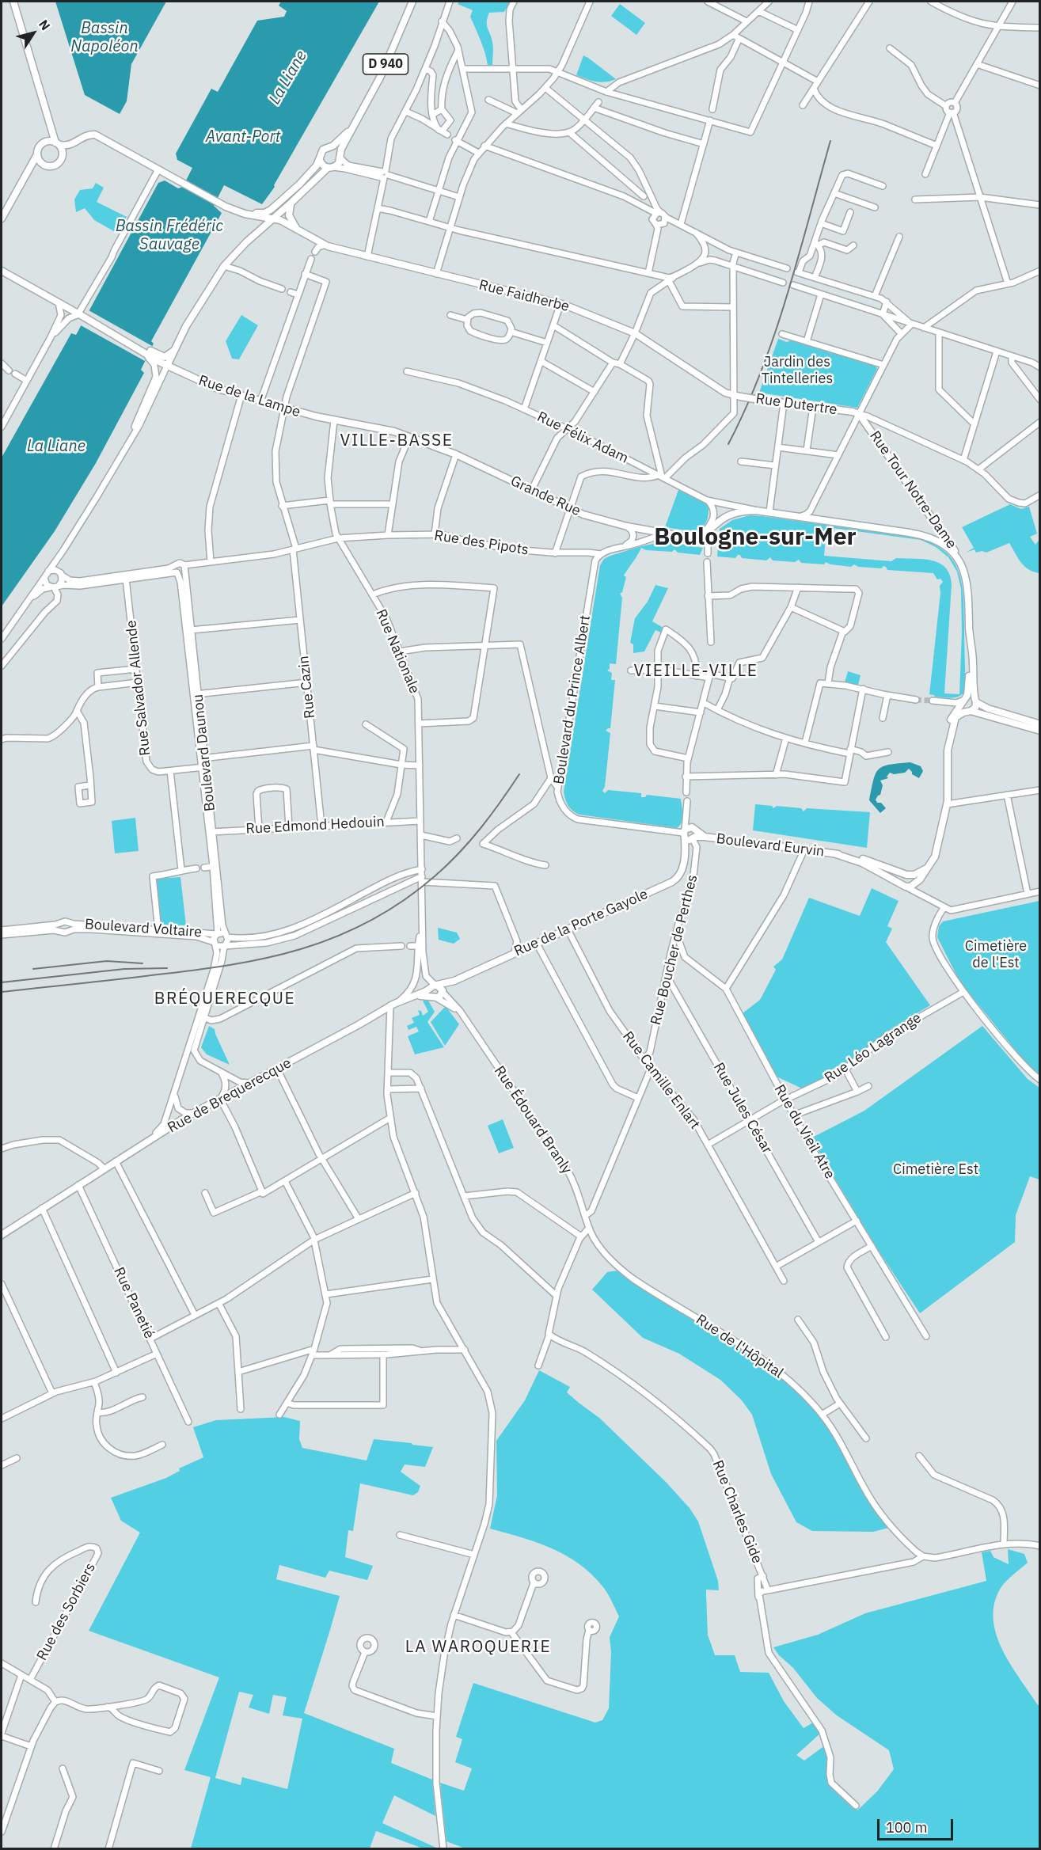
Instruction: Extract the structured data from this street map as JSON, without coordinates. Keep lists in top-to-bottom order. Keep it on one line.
{"streets":{"main road":["D 940","Rue Faidherbe","Rue de la Lampe","Rue Dutertre","Rue Tour Notre-Dame","Grande Rue","Boulevard Eurvin","Rue de la Porte Gayole","Rue de Brequerecque"],"street":["Rue Félix Adam","Rue des Pipots","Rue Nationale","Rue Cazin","Rue Salvador Allende","Boulevard du Prince Albert","Boulevard Daunou","Rue Edmond Hedouin","Boulevard Voltaire","Rue Boucher de Perthes","Rue Léo Lagrange","Rue Camille Enlart","Rue Jules César","Rue Édouard Branly","Rue du Vieil Atre","Rue Panetié","Rue de l'Hôpital","Rue Charles Gide","Rue des Sorbiers"]},"crossings":[["Rue Faidherbe","Rue Dutertre"],["Rue de la Lampe","Grande Rue"],["Rue de la Lampe","Rue Nationale"],["Rue de la Lampe","Rue Cazin"],["Rue Dutertre","Rue Tour Notre-Dame"],["Grande Rue","Rue des Pipots"],["Grande Rue","Rue Nationale"],["Rue des Pipots","Rue Nationale"],["Rue des Pipots","Rue Cazin"],["Rue des Pipots","Boulevard du Prince Albert"],["Rue des Pipots","Boulevard Daunou"],["Rue Nationale","Rue Edmond Hedouin"],["Rue Nationale","Rue de la Porte Gayole"],["Rue Nationale","Boulevard Voltaire"],["Rue Nationale","Rue de Brequerecque"],["Rue Nationale","Rue Édouard Branly"],["Rue Cazin","Rue Edmond Hedouin"],["Rue Salvador Allende","Boulevard Daunou"],["Boulevard du Prince Albert","Boulevard Eurvin"],["Boulevard du Prince Albert","Rue de la Porte Gayole"],["Boulevard du Prince Albert","Rue Boucher de Perthes"],["Boulevard Daunou","Rue Edmond Hedouin"],["Boulevard Daunou","Boulevard Voltaire"],["Boulevard Eurvin","Rue de la Porte Gayole"],["Boulevard Eurvin","Rue Boucher de Perthes"],["Rue de la Porte Gayole","Rue Boucher de Perthes"],["Rue de la Porte Gayole","Rue Camille Enlart"],["Rue de la Porte Gayole","Rue de Brequerecque"],["Rue de la Porte Gayole","Rue Édouard Branly"],["Rue Boucher de Perthes","Rue Camille Enlart"],["Rue Boucher de Perthes","Rue Jules César"],["Rue Boucher de Perthes","Rue du Vieil Atre"],["Rue Léo Lagrange","Rue Camille Enlart"],["Rue Léo Lagrange","Rue Jules César"],["Rue Léo Lagrange","Rue du Vieil Atre"],["Rue de Brequerecque","Rue Édouard Branly"],["Rue de Brequerecque","Rue Panetié"],["Rue Édouard Branly","Rue de l'Hôpital"]],"districts":["VILLE-BASSE","Boulogne-sur-Mer","VIEILLE-VILLE","BRÉQUERECQUE","LA WAROQUERIE"],"water":["Bassin Napoléon","La Liane","Avant-Port","Bassin Frédéric Sauvage"],"parks":["Jardin des Tintelleries","Cimetière de l'Est","Cimetière Est"],"scale_bar":"100 m","north":"top right"}
